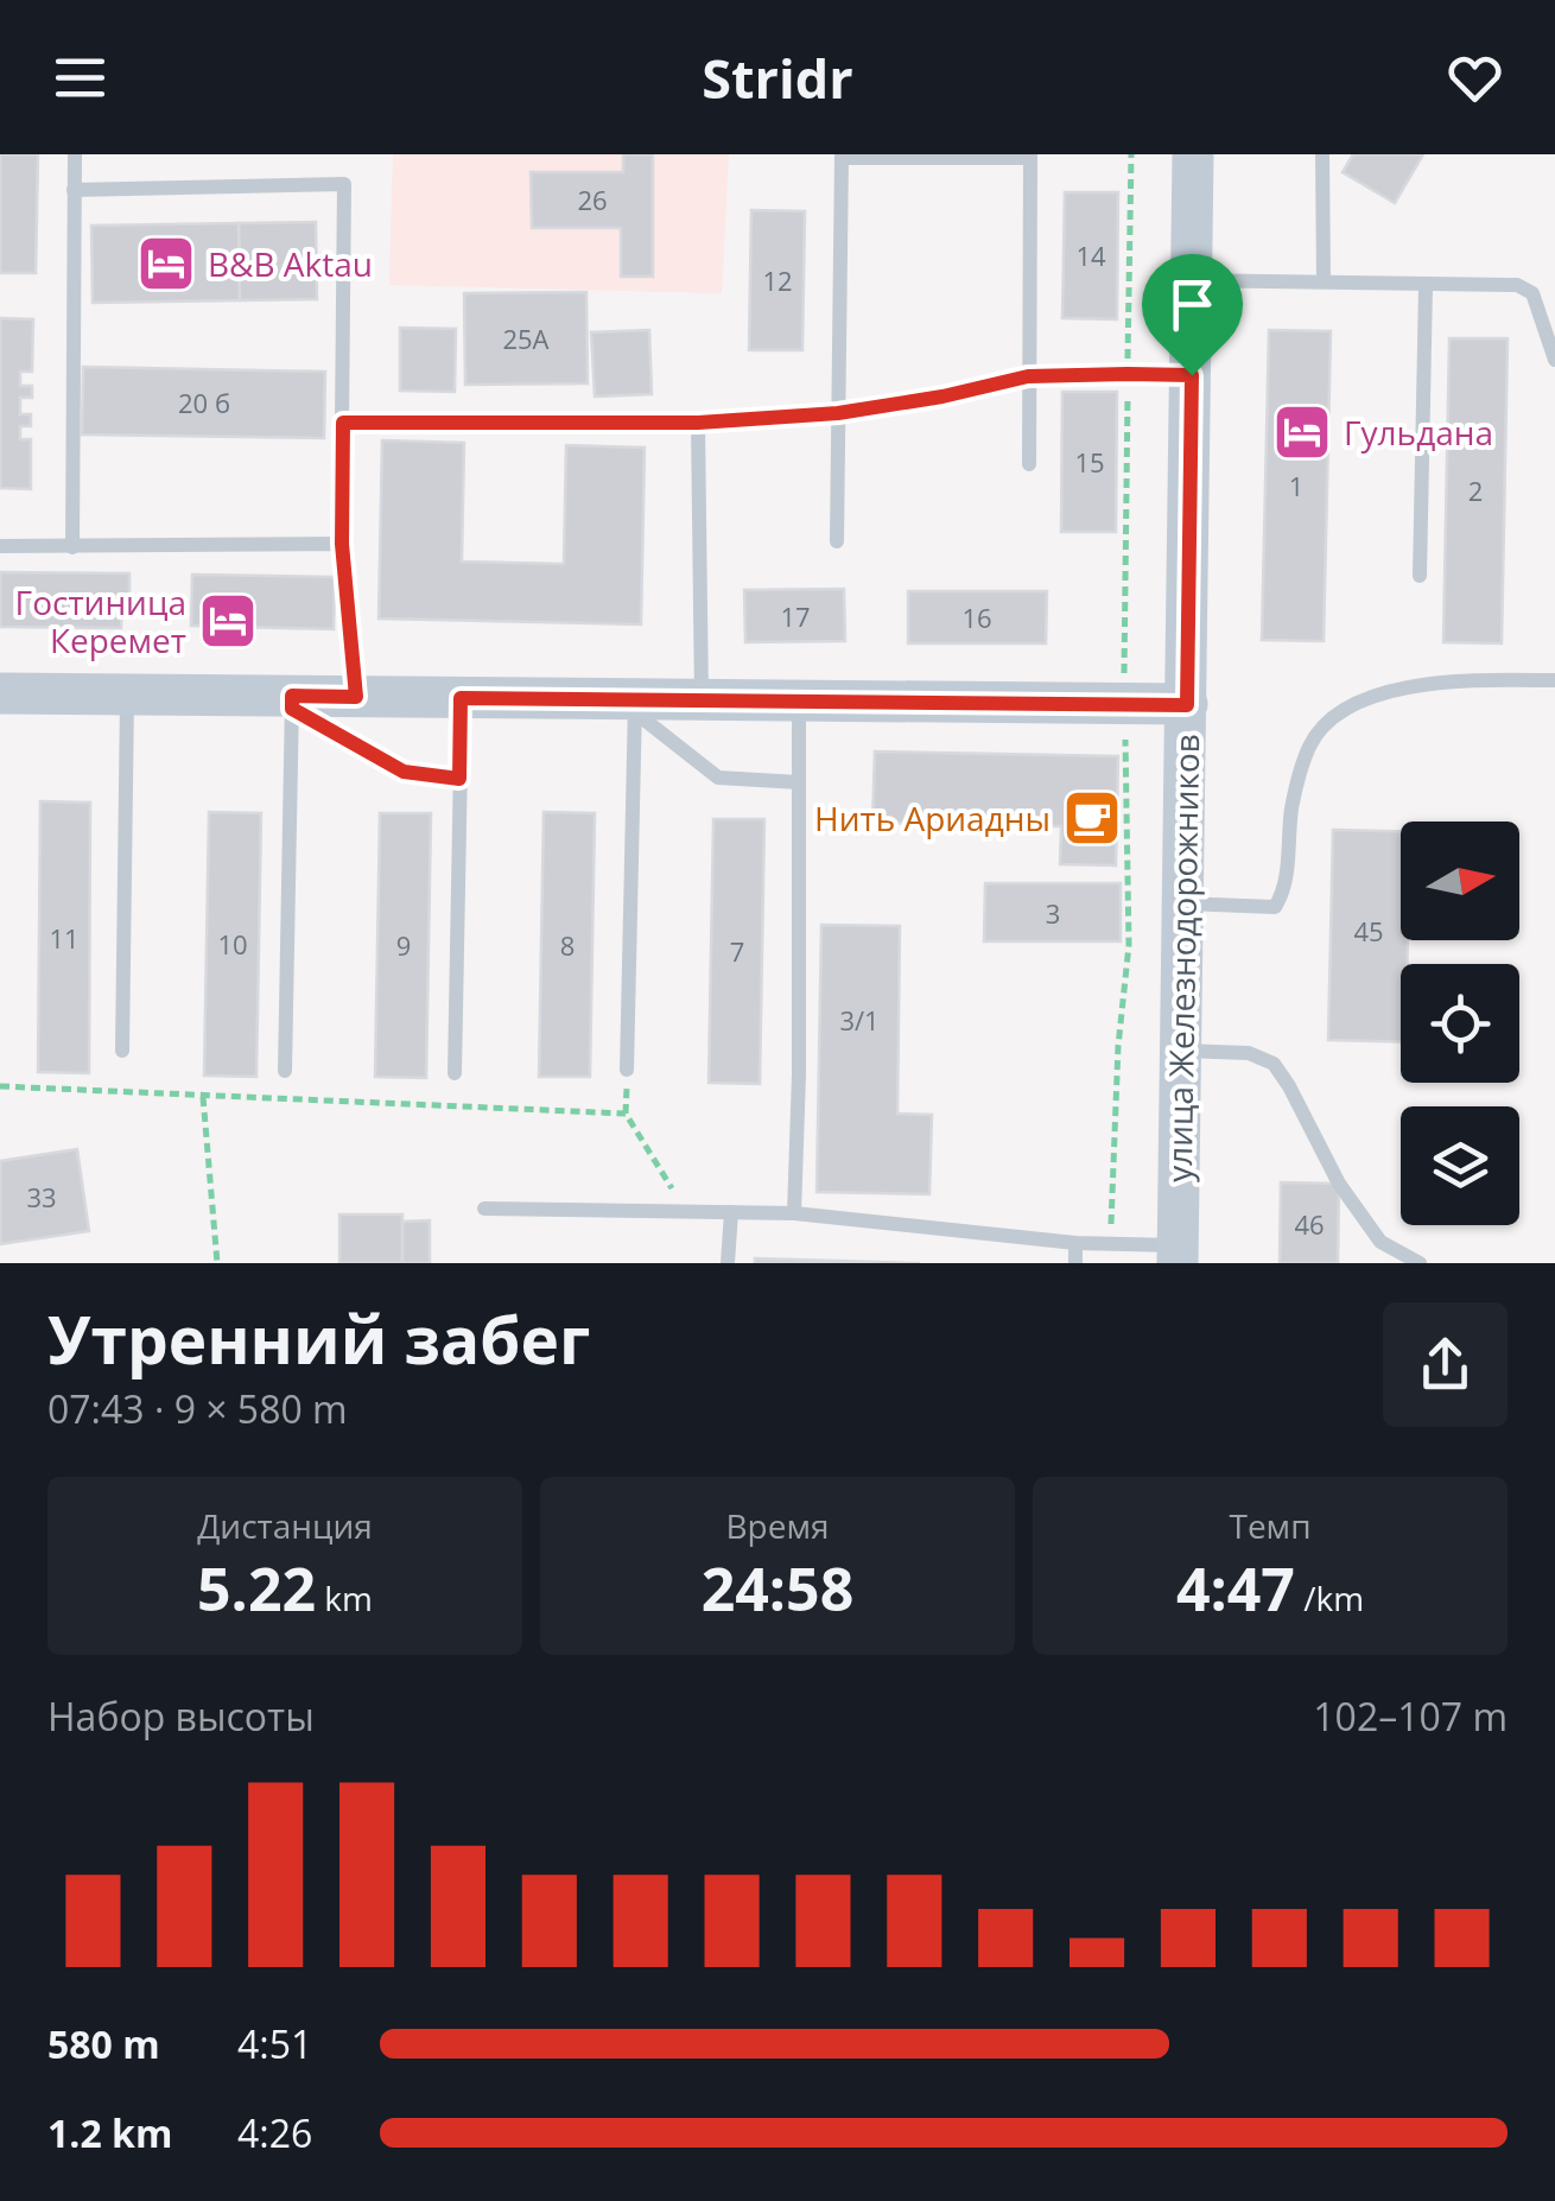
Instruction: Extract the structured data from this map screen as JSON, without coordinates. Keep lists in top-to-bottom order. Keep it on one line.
{"streets":{"street":["улица Железнодорожников"]},"places":{"hotel":["B&B Aktau","Гульдана","Гостиница Керемет"],"cafe":["Нить Ариадны"]},"house_numbers":["26","14","12","25А","20 б","15","1","2","17","16","3","45","11","10","9","8","7","3/1","33","46"],"north":"right","page":{"header":"Stridr","heading":["Утренний забег","07:43 · 9 × 580 m"],"stats":[["Дистанция","5.22 km"],["Время","24:58"],["Темп","4:47 /km"]],"chart":["Набор высоты","102–107 m"],"list":[{"name":"580 m","note":"4:51"},{"name":"1.2 km","note":"4:26"}]}}
